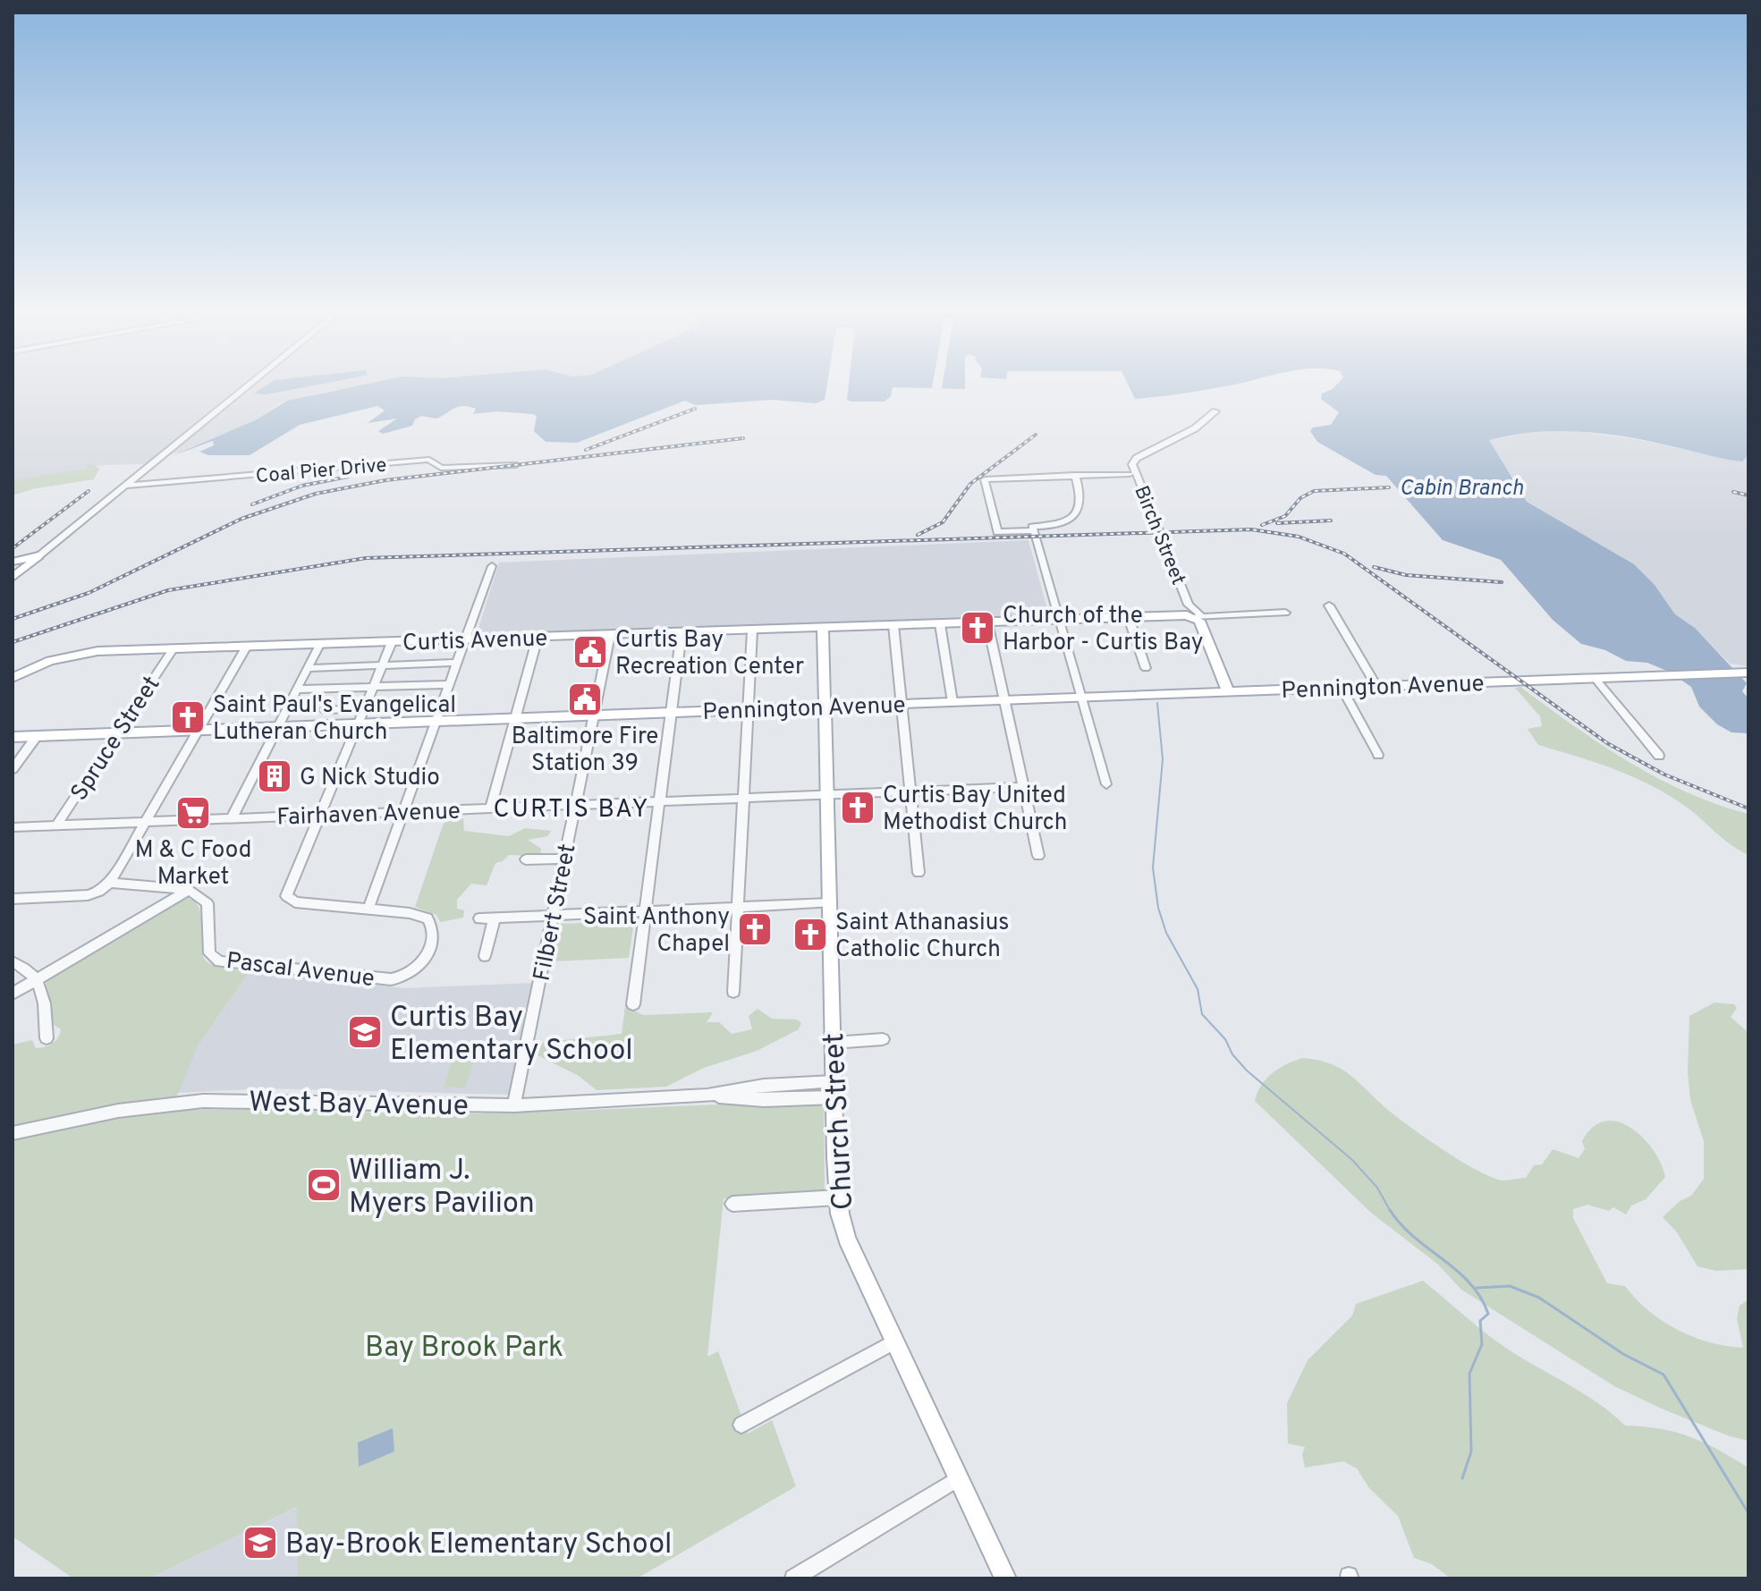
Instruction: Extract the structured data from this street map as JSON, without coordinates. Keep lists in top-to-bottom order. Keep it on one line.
{"streets":{"main road":["Birch Street","Curtis Avenue","Pennington Avenue","Church Street"],"street":["Coal Pier Drive","Spruce Street","Fairhaven Avenue","Filbert Street","Pascal Avenue","West Bay Avenue"]},"crossings":[["Birch Street","Curtis Avenue"],["Birch Street","Pennington Avenue"],["Curtis Avenue","Spruce Street"],["Curtis Avenue","Filbert Street"],["Curtis Avenue","Church Street"],["Pennington Avenue","Spruce Street"],["Pennington Avenue","Filbert Street"],["Pennington Avenue","Church Street"],["Spruce Street","Fairhaven Avenue"],["Fairhaven Avenue","Filbert Street"],["Fairhaven Avenue","Church Street"],["Filbert Street","West Bay Avenue"],["West Bay Avenue","Church Street"]],"districts":["CURTIS BAY"],"water":["Cabin Branch"],"parks":["Bay Brook Park"],"places":{"church":["Church of the Harbor - Curtis Bay","Saint Paul's Evangelical Lutheran Church","Curtis Bay United Methodist Church","Saint Anthony Chapel","Saint Athanasius Catholic Church"],"public building":["Curtis Bay Recreation Center","Baltimore Fire Station 39"],"building":["G Nick Studio"],"supermarket":["M & C Food Market"],"school or university":["Curtis Bay Elementary School","Bay-Brook Elementary School"],"sports":["William J. Myers Pavilion"]}}
